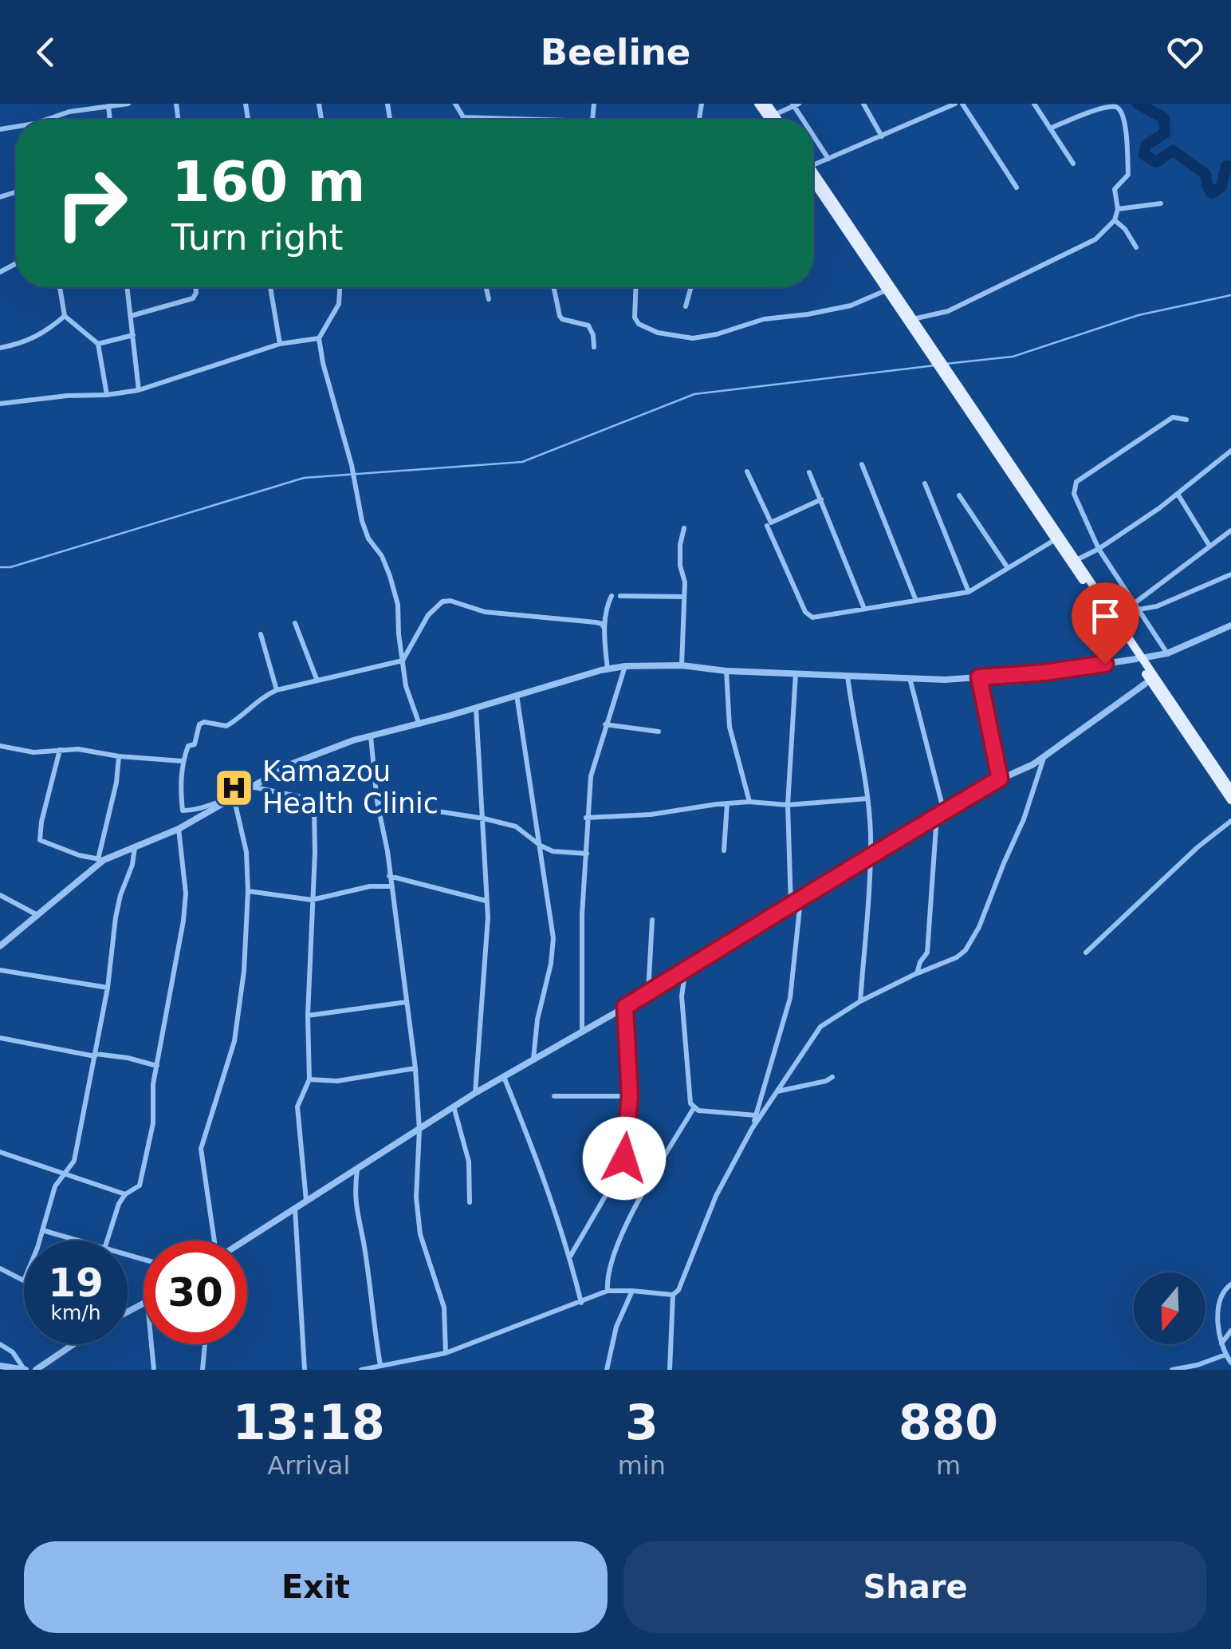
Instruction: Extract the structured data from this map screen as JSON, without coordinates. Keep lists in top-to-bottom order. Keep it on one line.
{"places":{"hospital":["Kamazou Health Clinic"]},"north":"bottom","page":{"header":"Beeline","turn":["160 m","Turn right"],"speed":"19 km/h","limit":"30","eta":["13:18","Arrival","3","min","880","m"],"buttons":["Exit","Share"]}}
